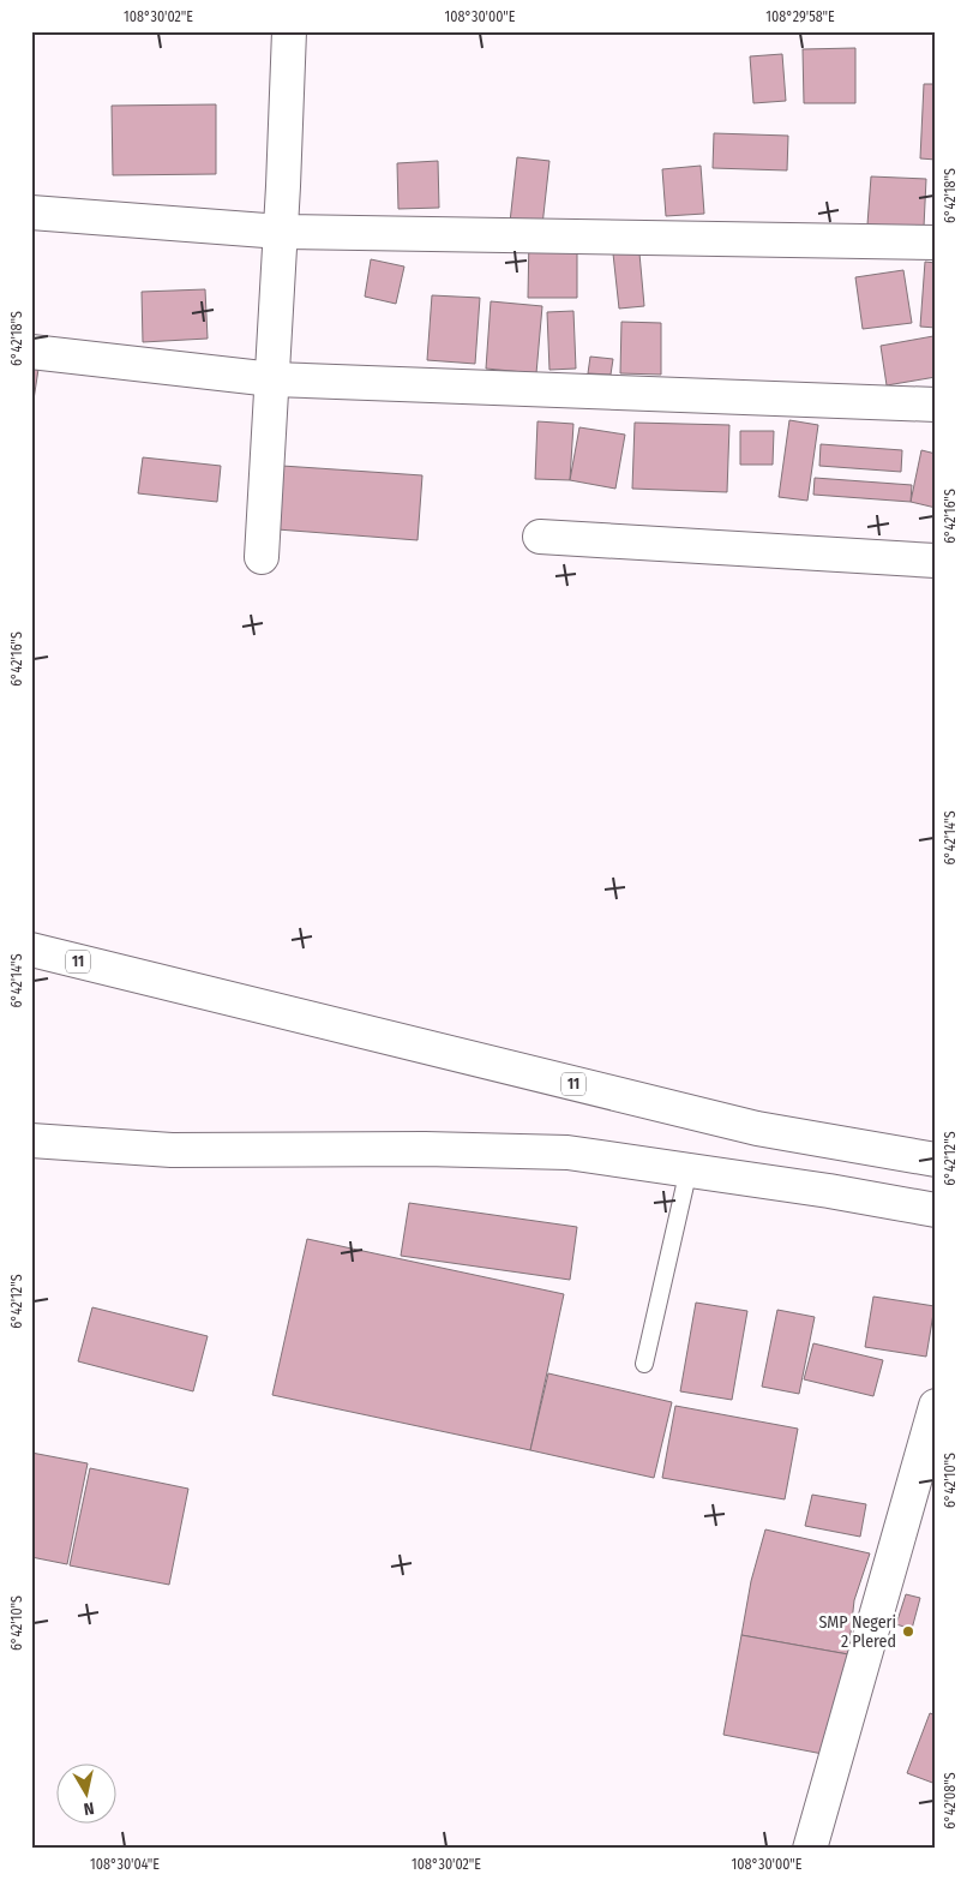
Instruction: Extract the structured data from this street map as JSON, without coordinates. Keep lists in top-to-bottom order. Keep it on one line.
{"streets":{"main road":["11"]},"places":["SMP Negeri 2 Plered"],"north":"bottom","coordinates":["108°30'02\"E","108°30'00\"E","108°29'58\"E","6°42'18\"S","6°42'16\"S","6°42'14\"S","6°42'12\"S","6°42'10\"S","6°42'08\"S","108°30'04\"E"]}
